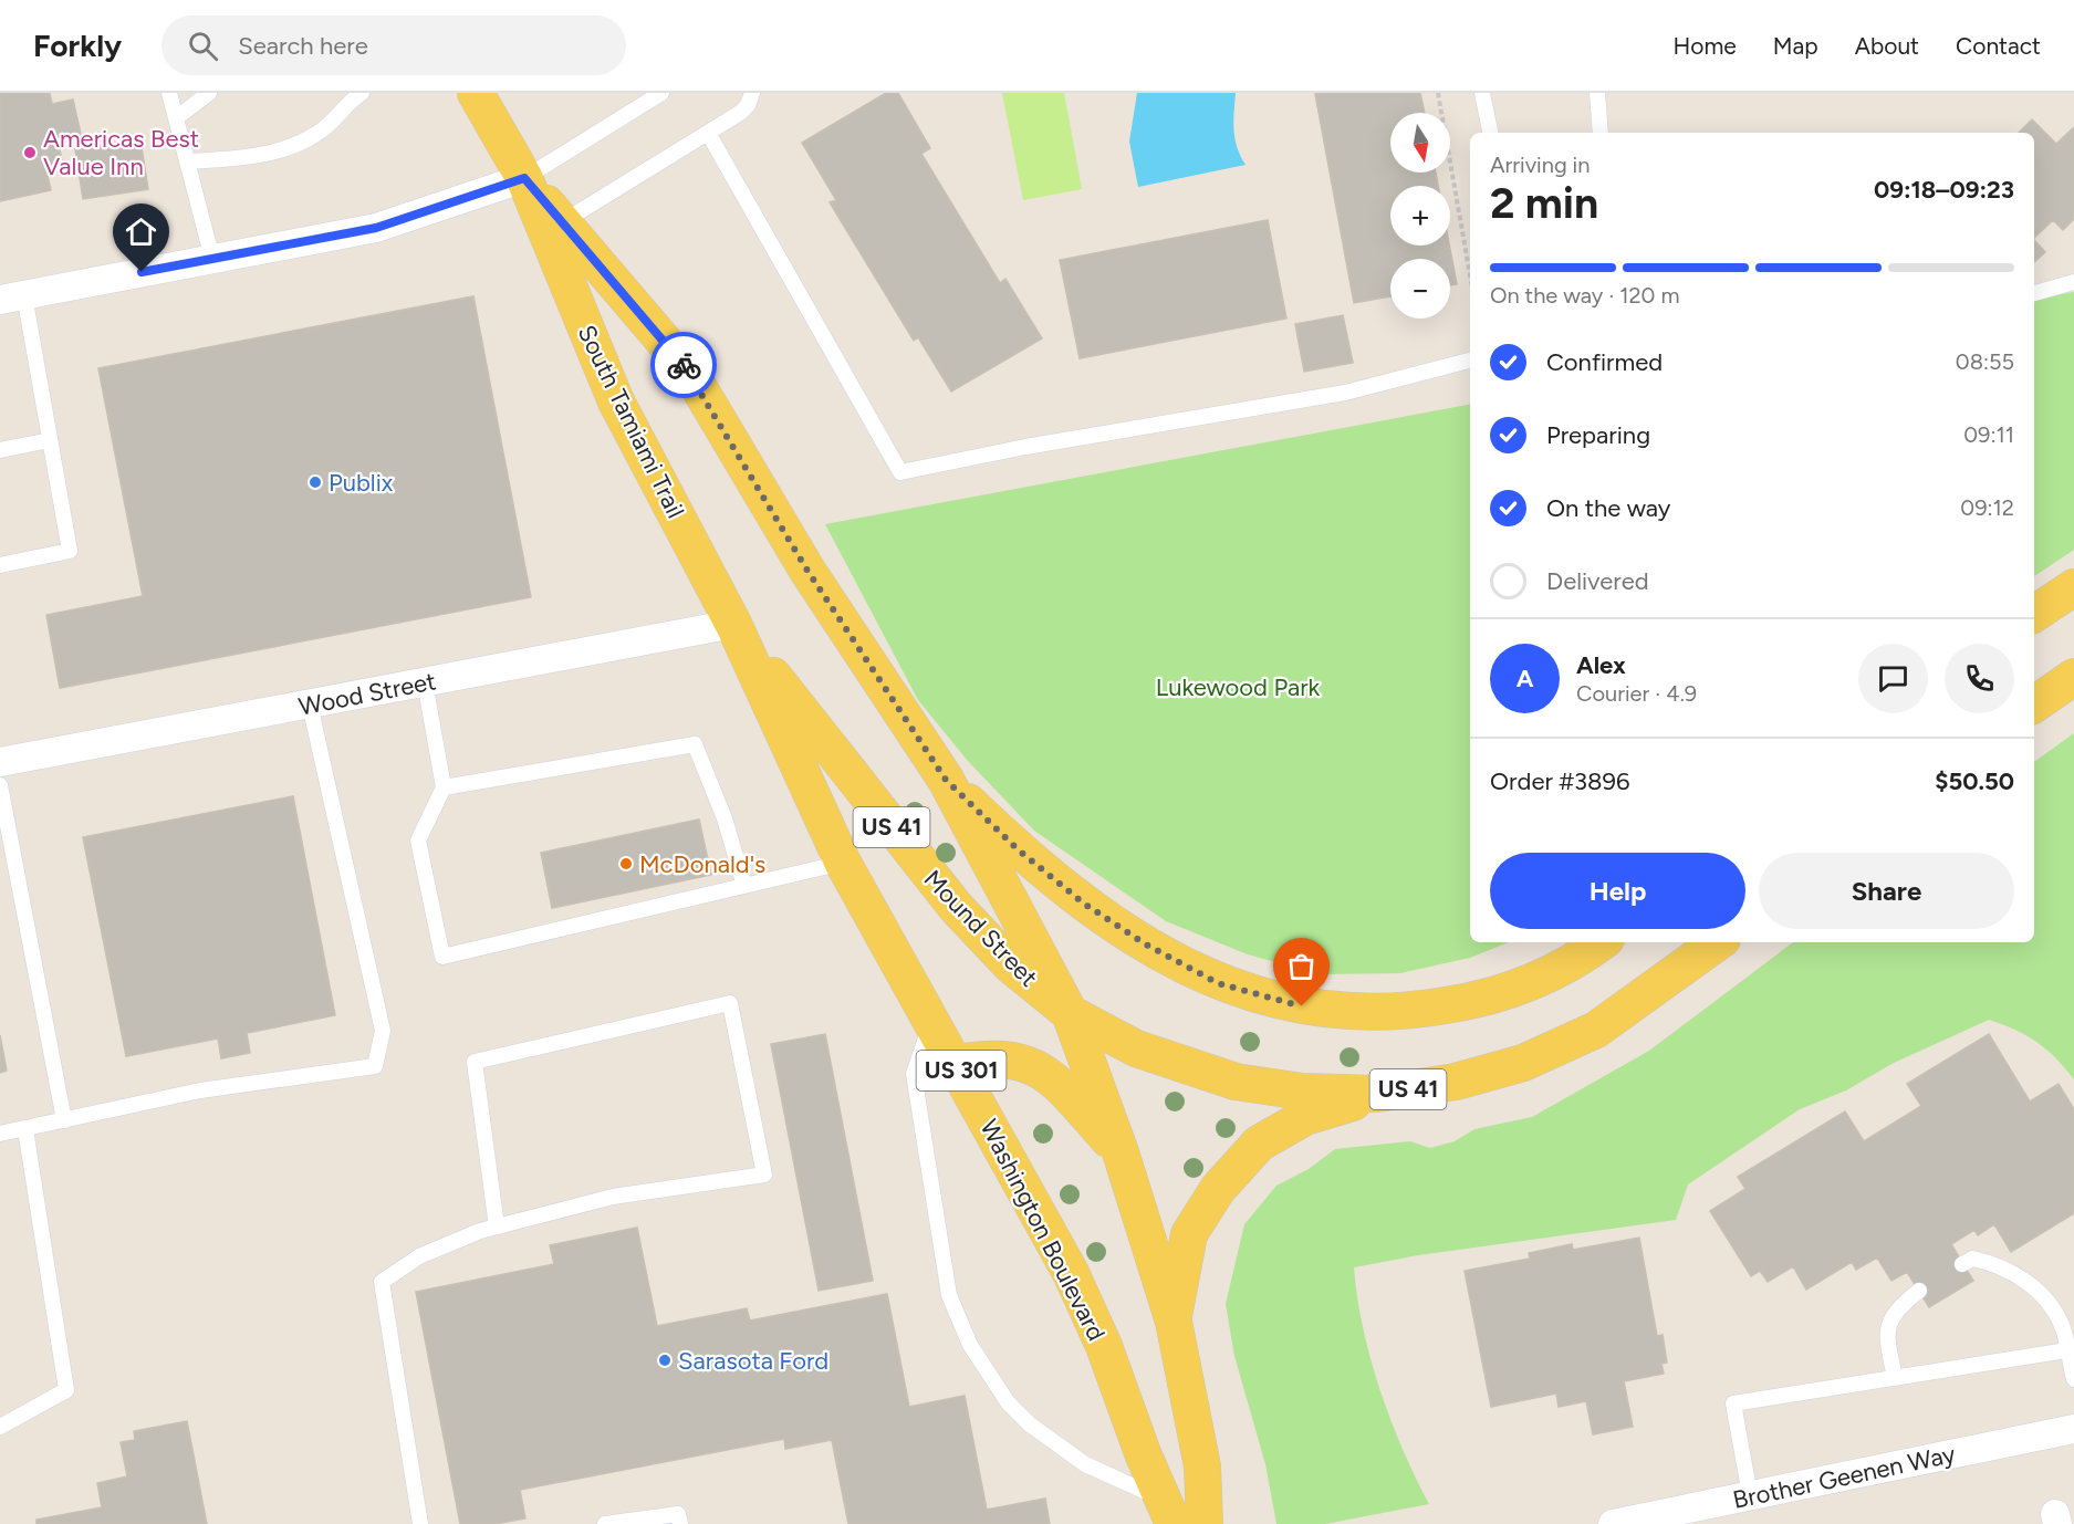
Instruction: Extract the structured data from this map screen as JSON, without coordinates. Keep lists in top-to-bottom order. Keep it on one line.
{"streets":{"main road":["South Tamiami Trail","US 41","Mound Street","US 301","Washington Boulevard"],"street":["Wood Street","Brother Geenen Way"]},"crossings":[["South Tamiami Trail","Wood Street"],["South Tamiami Trail","US 41"],["South Tamiami Trail","Mound Street"],["South Tamiami Trail","Washington Boulevard"],["Wood Street","Mound Street"],["Wood Street","Washington Boulevard"],["Mound Street","Washington Boulevard"]],"parks":["Lukewood Park"],"places":["Americas Best Value Inn","Publix","McDonald's","Sarasota Ford"],"north":"bottom","page":{"header":"Forkly","search":"Search here","nav":["Home","Map","About","Contact"],"map_buttons":["+","−"],"heading":["2 min","Arriving in","09:18–09:23"],"panel":["Alex","Courier · 4.9","Order #3896","$50.50"],"bar":"On the way · 120 m","list":[["Confirmed","08:55"],["Preparing","09:11"],["On the way","09:12"],"Delivered"],"round":"A","buttons":["Help","Share"]}}
